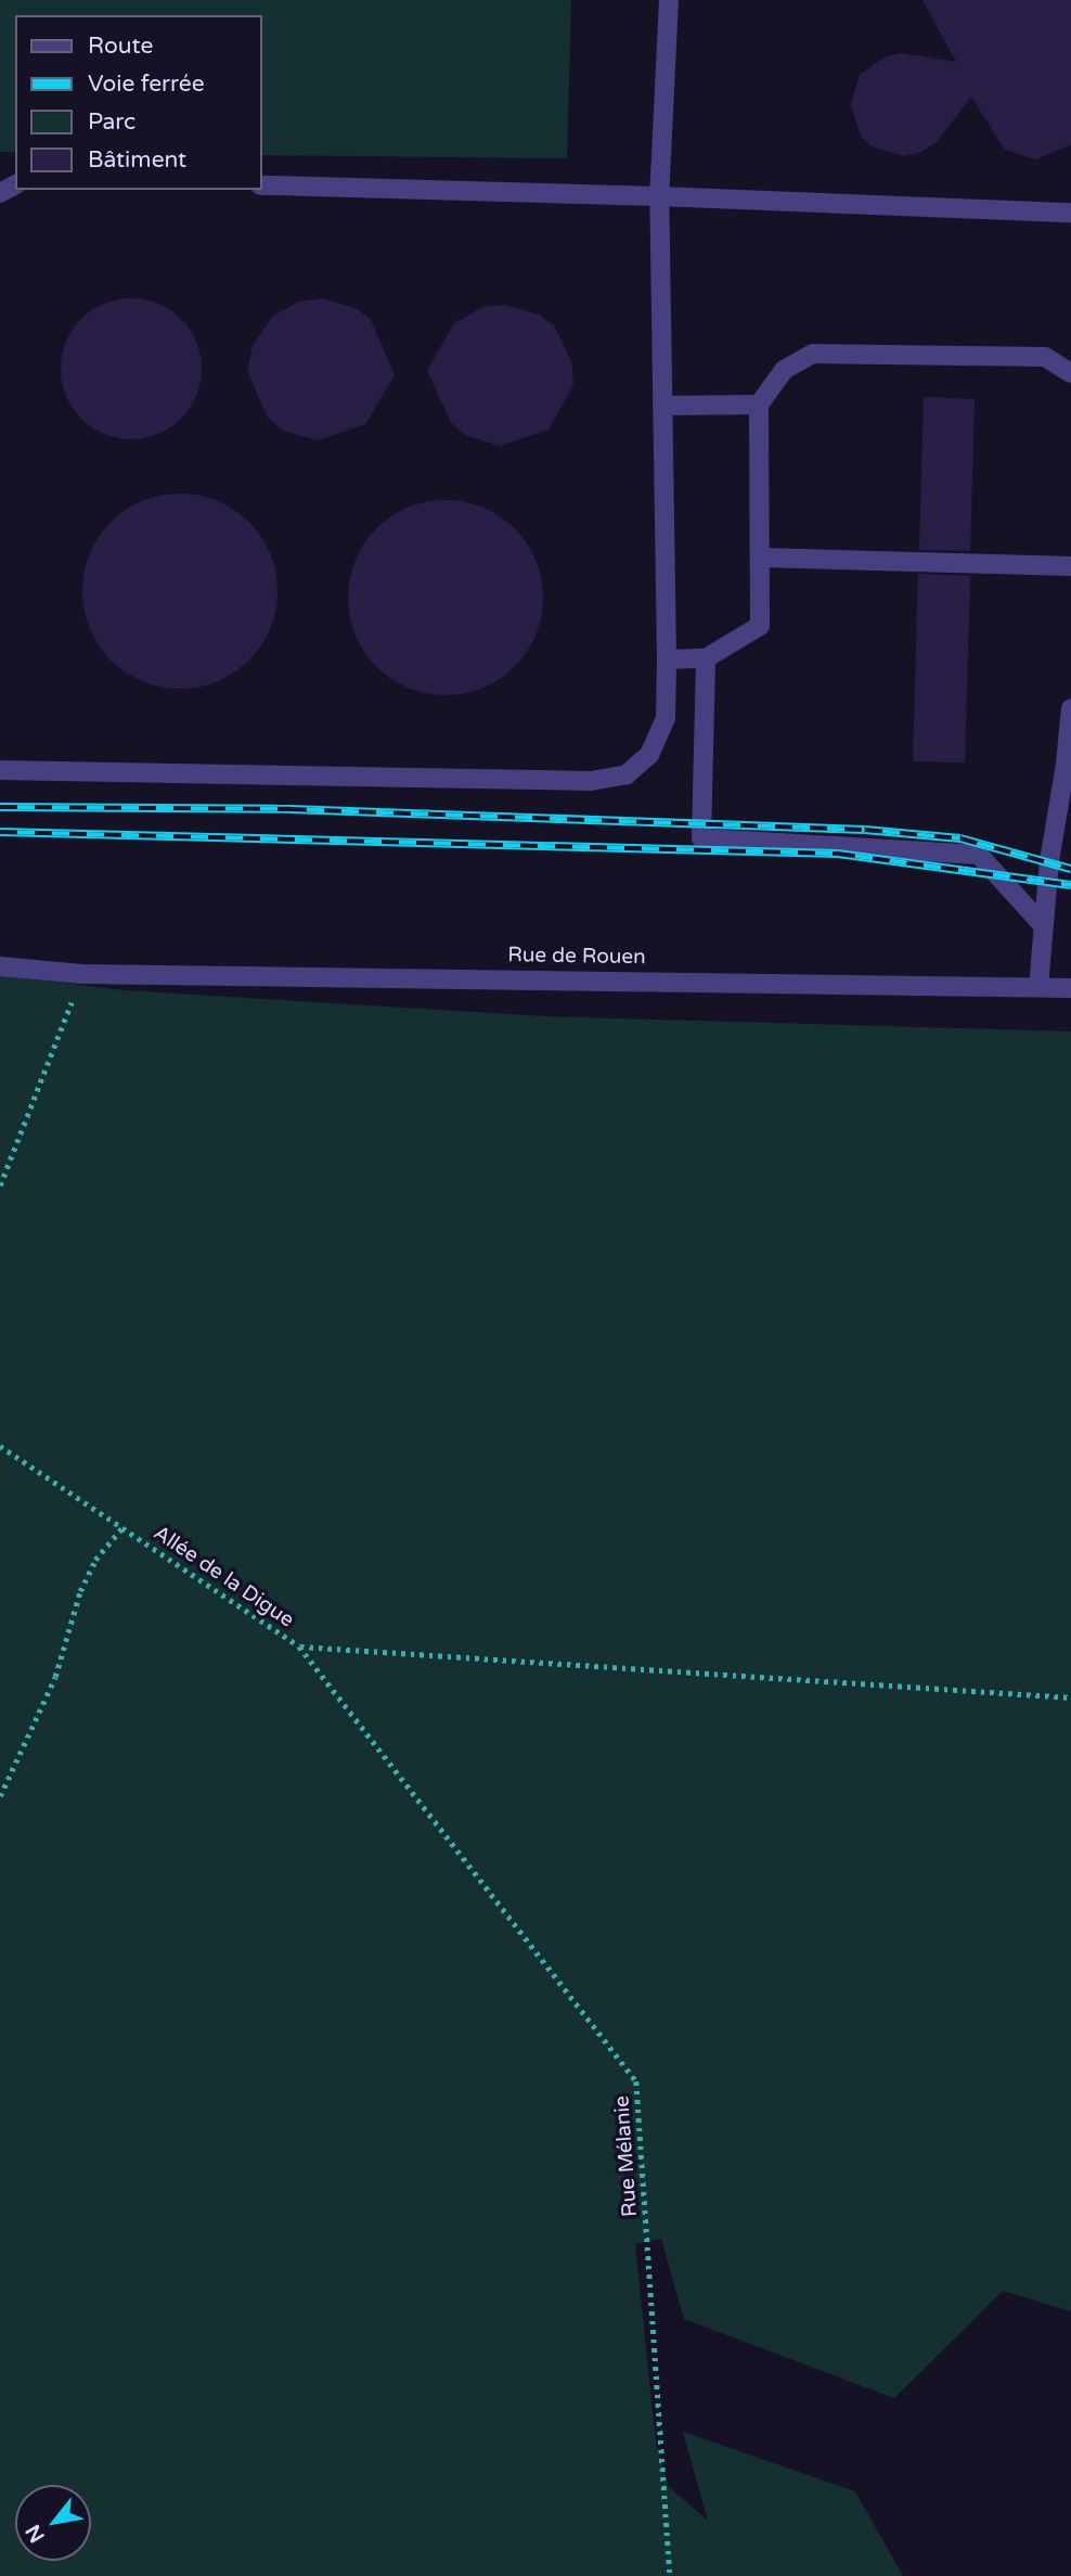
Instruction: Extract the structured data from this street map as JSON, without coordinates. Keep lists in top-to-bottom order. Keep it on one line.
{"streets":{"street":["Rue de Rouen"],"path":["Allée de la Digue","Rue Mélanie"]},"crossings":[["Allée de la Digue","Rue Mélanie"]],"legend":["Route","Voie ferrée","Parc","Bâtiment"],"north":"bottom left"}
